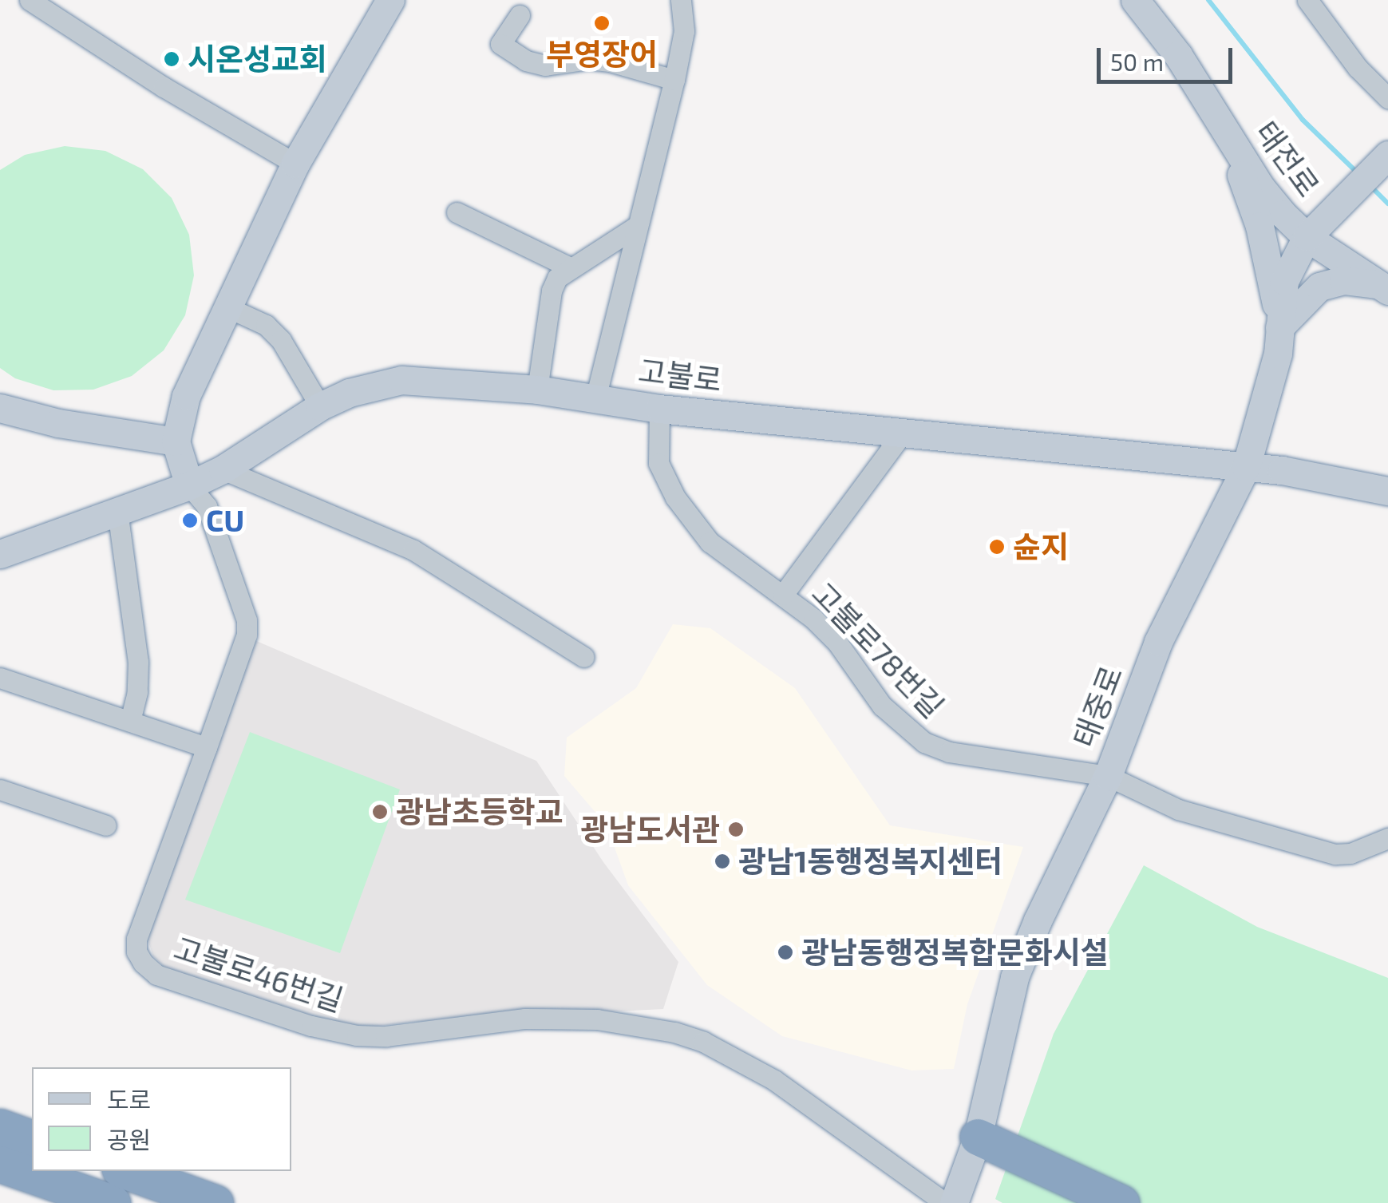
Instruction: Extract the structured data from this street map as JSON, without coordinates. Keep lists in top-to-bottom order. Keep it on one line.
{"streets":{"street":["태전로","고불로","고불로78번길","태중로","고불로46번길"]},"crossings":[["태전로","태중로"],["고불로","고불로78번길"],["고불로","태중로"],["고불로","고불로46번길"],["고불로78번길","태중로"]],"places":["부영장어","시온성교회","CU","슌지","광남초등학교","광남도서관","광남1동행정복지센터","광남동행정복합문화시설"],"legend":["도로","공원"],"scale_bar":"50 m"}
